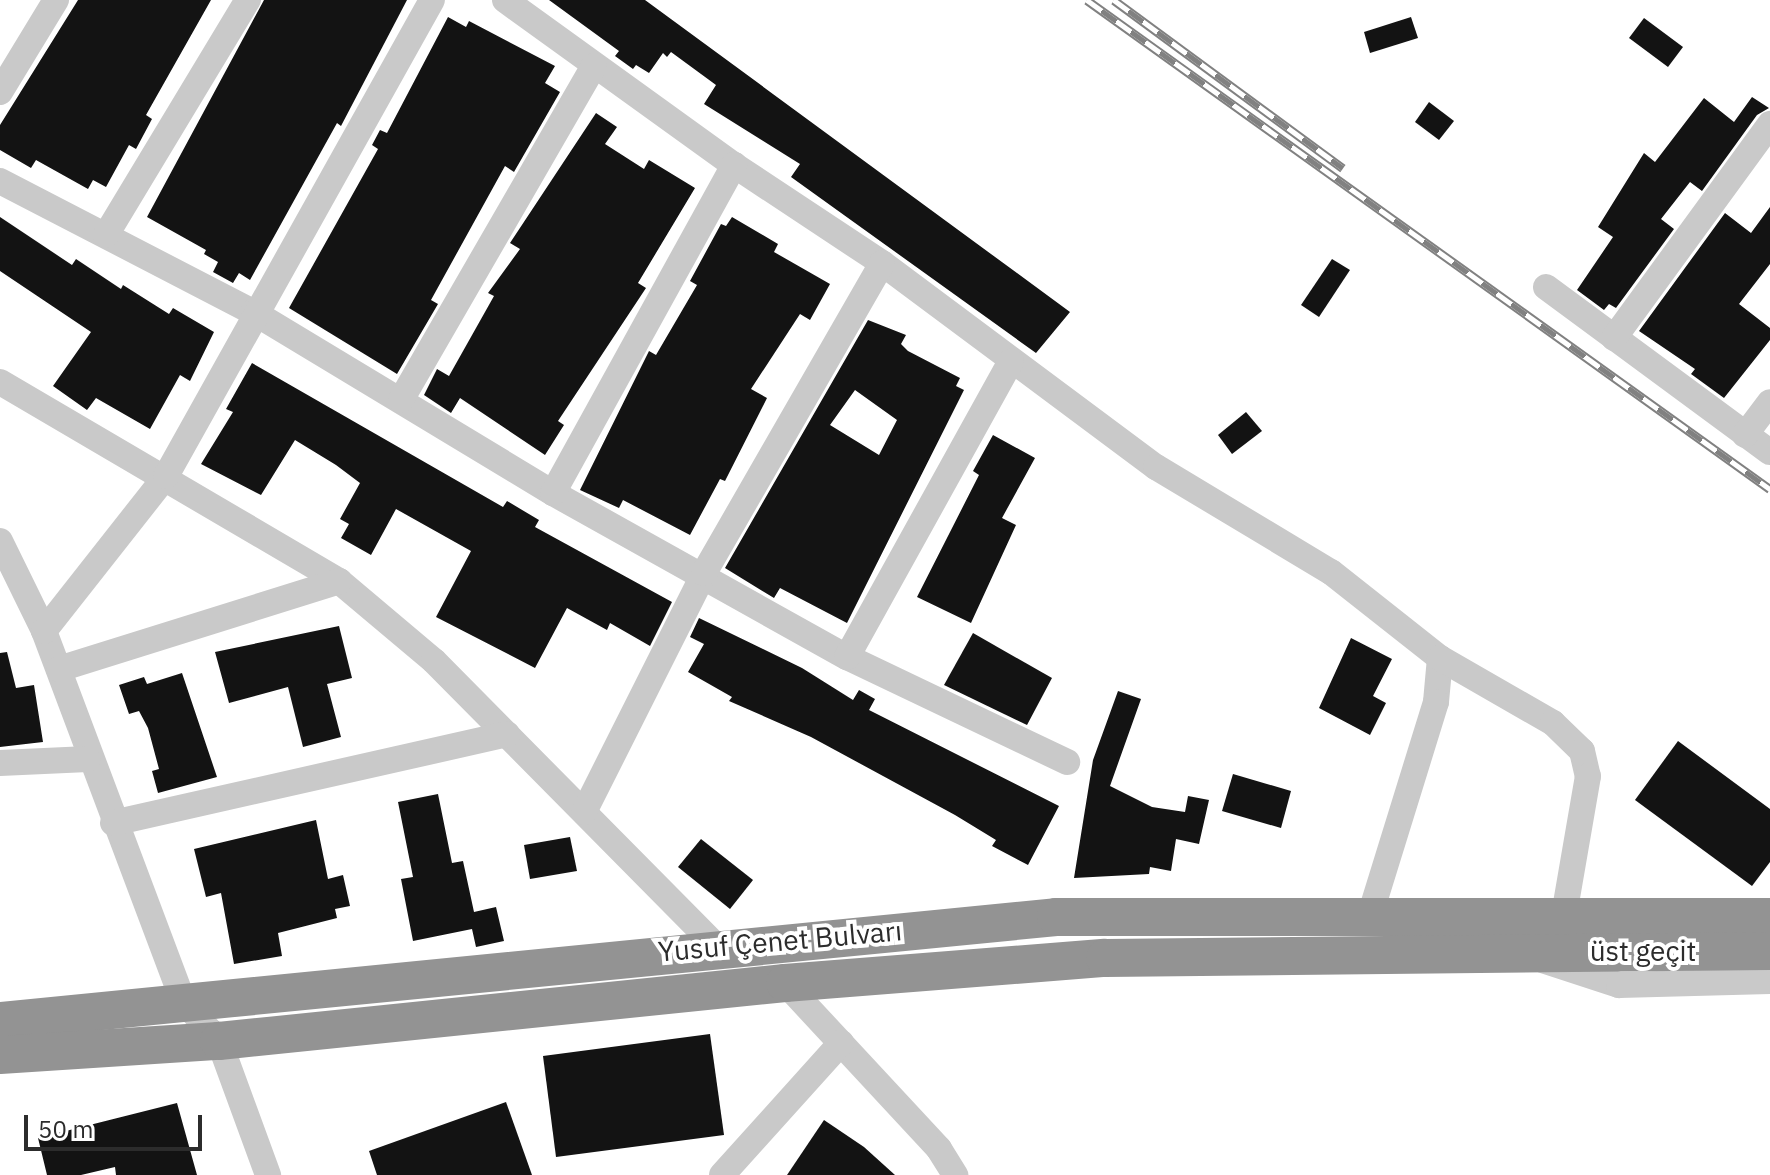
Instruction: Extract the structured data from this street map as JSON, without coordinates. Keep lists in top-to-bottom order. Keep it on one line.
{"streets":{"highway":["Yusuf Çenet Bulvarı","üst geçit"]},"crossings":[["Yusuf Çenet Bulvarı","üst geçit"]],"scale_bar":"50 m"}
